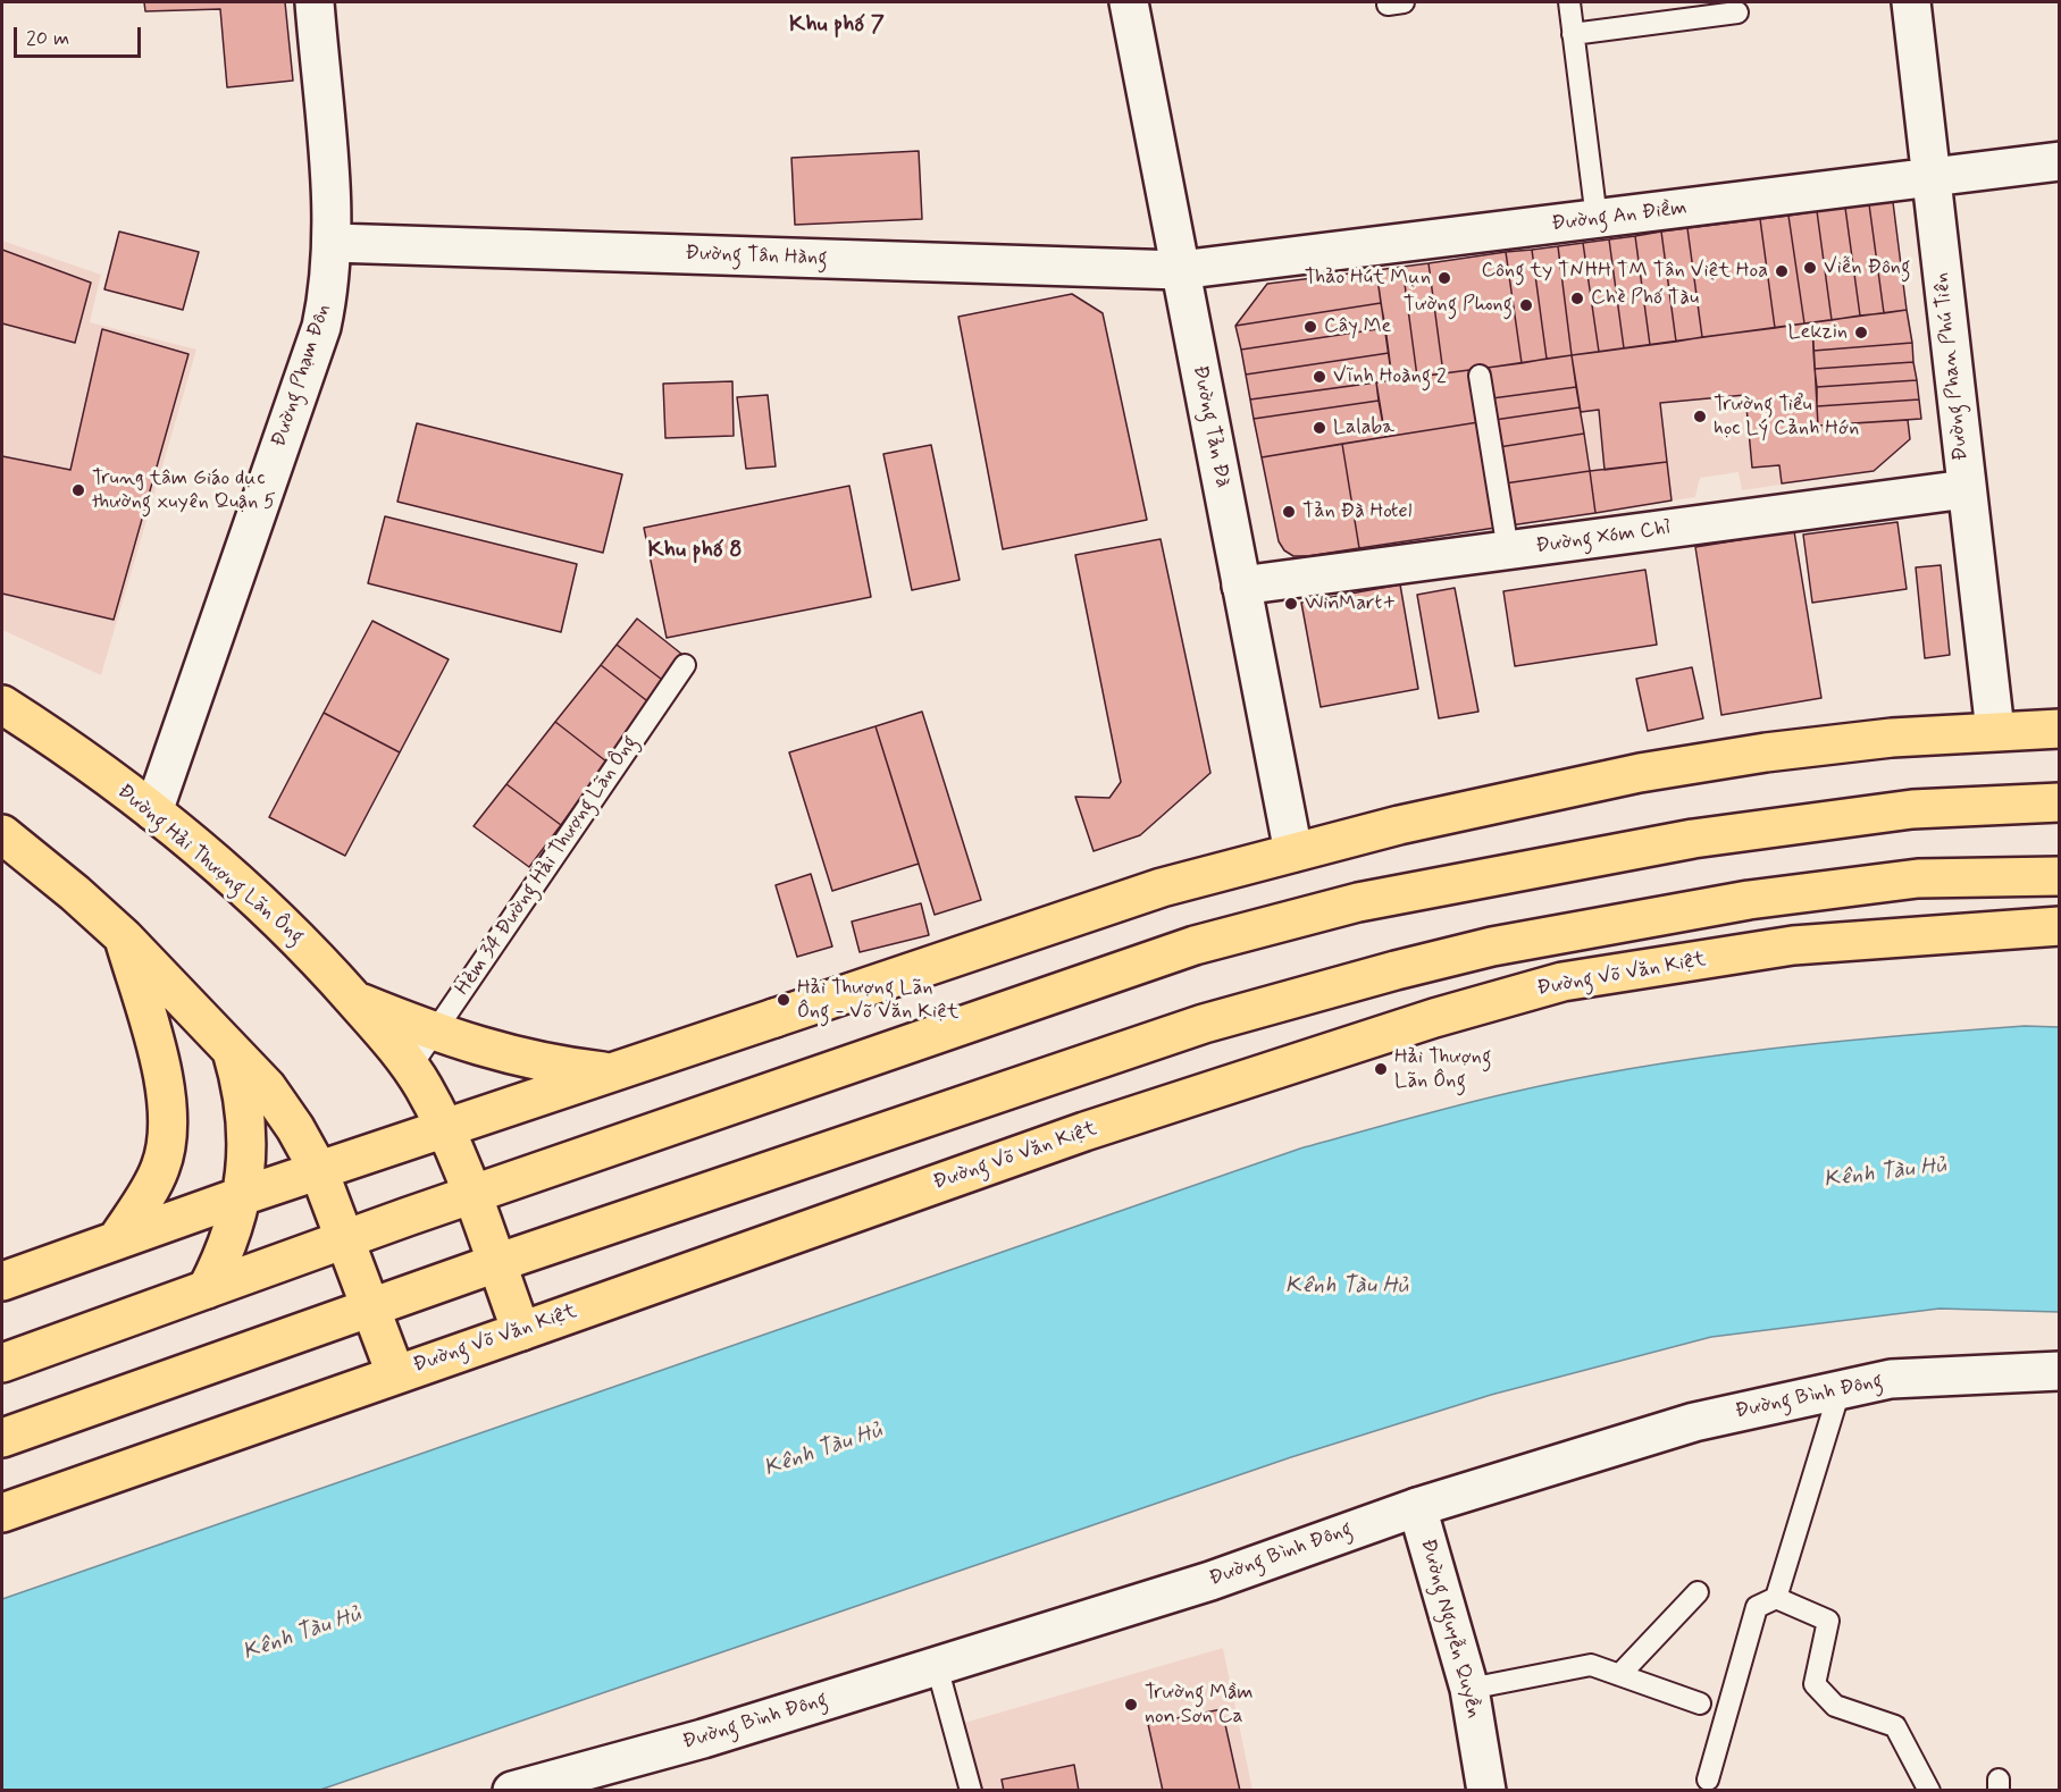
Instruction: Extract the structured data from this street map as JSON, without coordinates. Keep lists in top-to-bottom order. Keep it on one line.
{"streets":{"main road":["Đường Hải Thượng Lãn Ông","Đường Võ Văn Kiệt"],"street":["Đường An Điềm","Đường Tân Hàng","Đường Phan Phú Tiên","Đường Phạm Đôn","Đường Tản Đà","Đường Xóm Chỉ","Đường Bình Đông","Đường Nguyễn Quyền"],"lane":["Hẻm 34 Đường Hải Thượng Lãn Ông"]},"crossings":[["Đường An Điềm","Đường Tân Hàng"],["Đường An Điềm","Đường Phan Phú Tiên"],["Đường An Điềm","Đường Tản Đà"],["Đường Tân Hàng","Đường Phạm Đôn"],["Đường Tân Hàng","Đường Tản Đà"],["Đường Phan Phú Tiên","Đường Xóm Chỉ"],["Đường Phạm Đôn","Đường Hải Thượng Lãn Ông"],["Đường Tản Đà","Đường Xóm Chỉ"],["Đường Hải Thượng Lãn Ông","Hẻm 34 Đường Hải Thượng Lãn Ông"],["Đường Hải Thượng Lãn Ông","Đường Võ Văn Kiệt"],["Đường Bình Đông","Đường Nguyễn Quyền"]],"districts":["Khu phố 7","Khu phố 8"],"water":["Kênh Tàu Hủ"],"places":["Viễn Đông","Công ty TNHH TM Tân Việt Hoa","Thảo Hút Mụn","Chè Phố Tàu","Tường Phong","Cây Me","Lekzin","Vĩnh Hoàng 2","Trường Tiểu học Lý Cảnh Hớn","Lalaba","Trung tâm Giáo dục thường xuyên Quận 5","Tản Đà Hotel","WinMart+","Hải Thượng Lãn Ông - Võ Văn Kiệt","Hải Thượng Lãn Ông","Trường Mầm non Sơn Ca"],"scale_bar":"20 m"}
